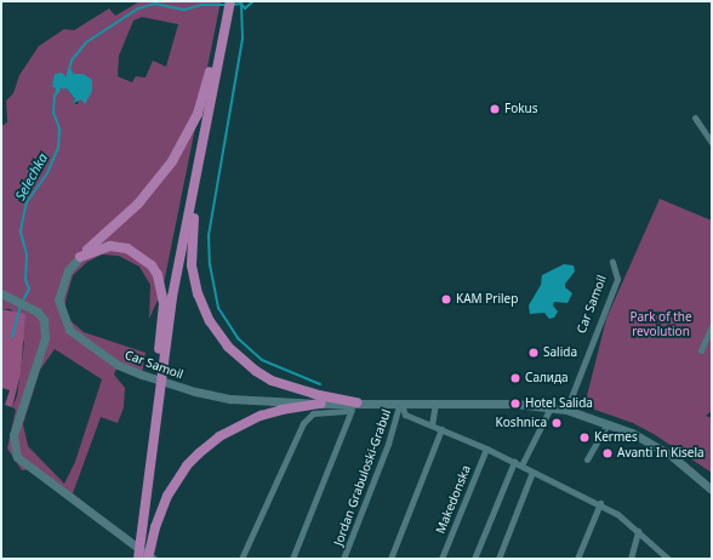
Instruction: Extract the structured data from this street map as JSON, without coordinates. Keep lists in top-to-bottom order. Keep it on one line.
{"streets":{"street":["Car Samoil","Jordan Grabuloski-Grabul","Makedonska"]},"water":["Selechka"],"parks":["Park of the revolution"],"places":["Fokus","KAM Prilep","Salida","Салида","Hotel Salida","Koshnica","Kermes","Avanti In Kisela"]}
